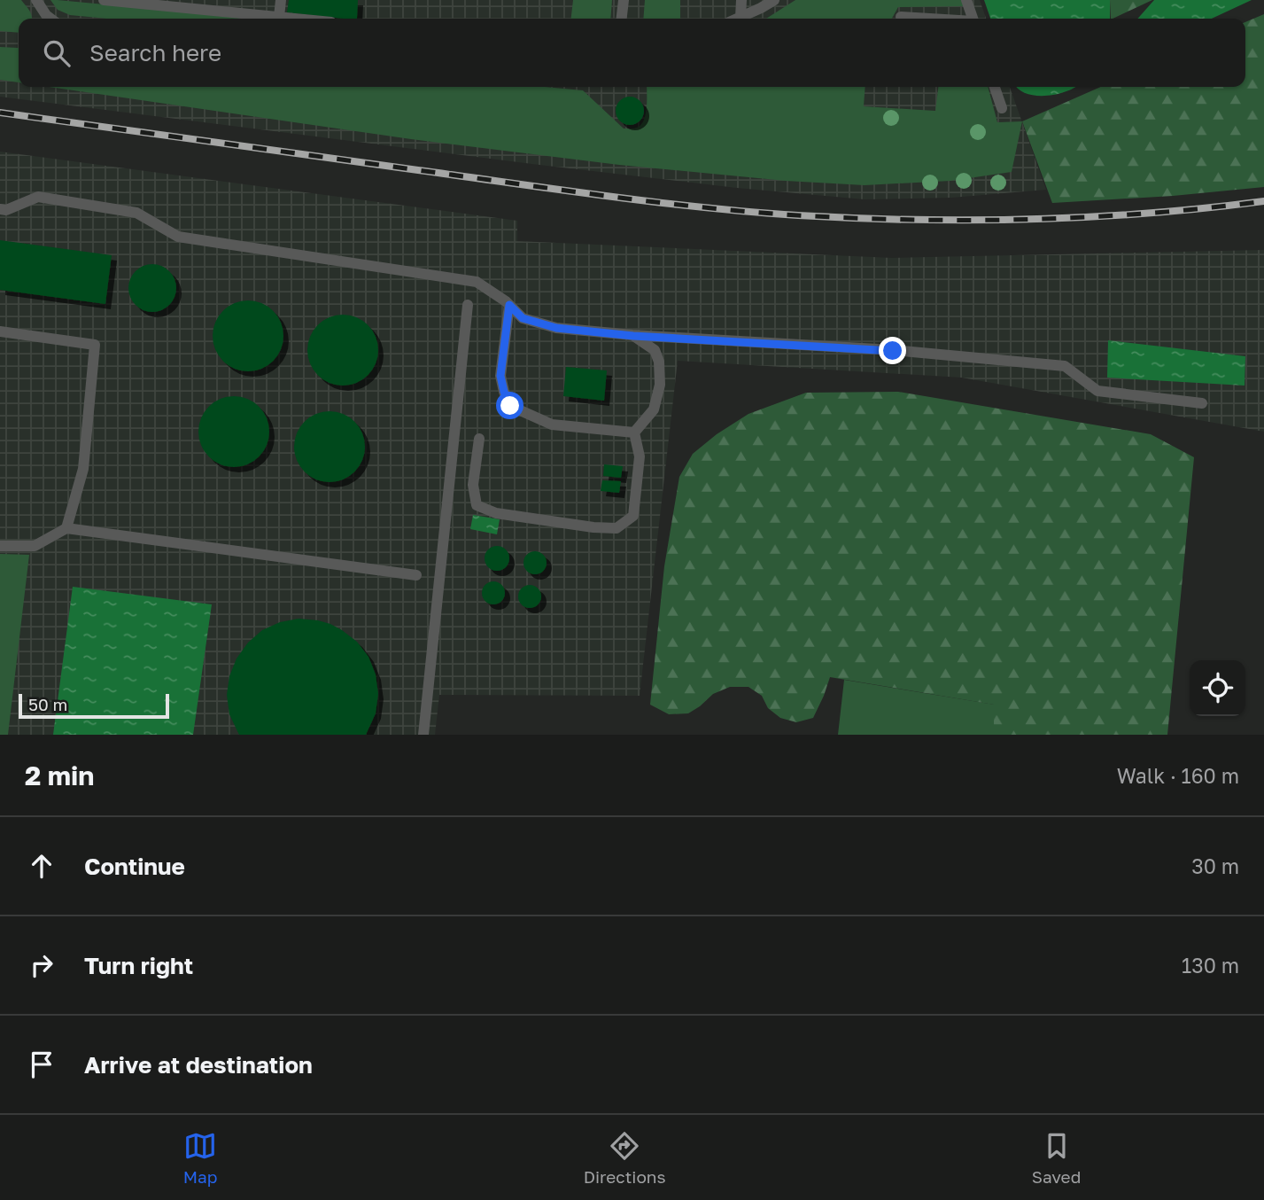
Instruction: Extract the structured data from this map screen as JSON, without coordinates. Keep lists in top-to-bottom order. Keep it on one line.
{"scale_bar":"50 m","page":{"search":"Search here","scale":"50 m","heading":["2 min","Walk · 160 m"],"list":[["Continue","30 m"],["Turn right","130 m"],"Arrive at destination"],"nav":["Map","Directions","Saved"]}}
